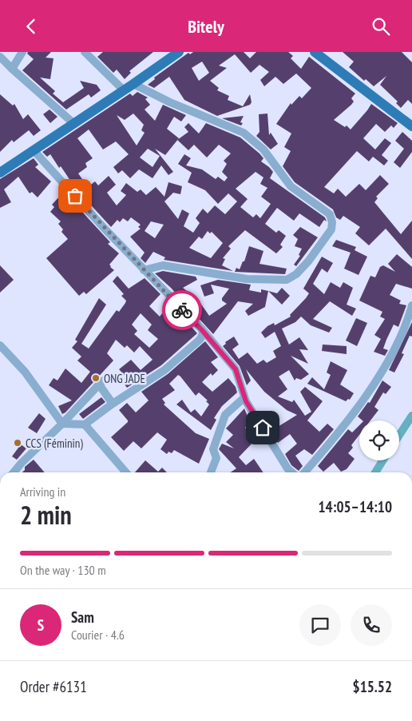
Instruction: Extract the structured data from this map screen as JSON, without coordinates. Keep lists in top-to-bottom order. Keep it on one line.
{"places":["ONG JADE","CCS (Féminin)"],"page":{"header":"Bitely","heading":["2 min","Arriving in","14:05–14:10"],"panel":["Sam","Courier · 4.6","Order #6131","$15.52"],"bar":"On the way · 130 m","round":"S"}}
